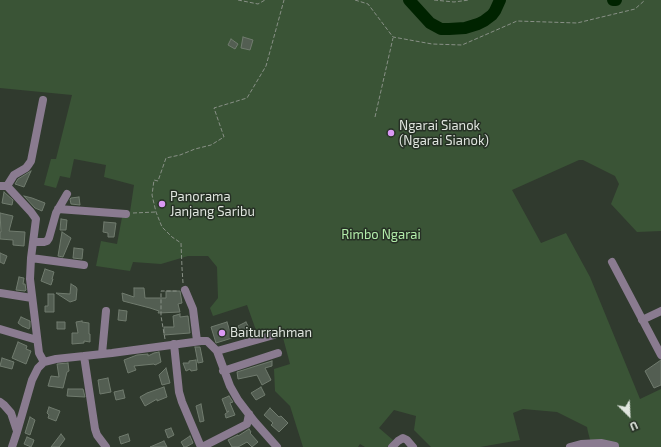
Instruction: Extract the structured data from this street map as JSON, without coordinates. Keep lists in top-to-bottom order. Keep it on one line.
{"parks":["Rimbo Ngarai"],"places":["Ngarai Sianok (Ngarai Sianok)","Panorama Janjang Saribu","Baiturrahman"],"north":"bottom right"}
